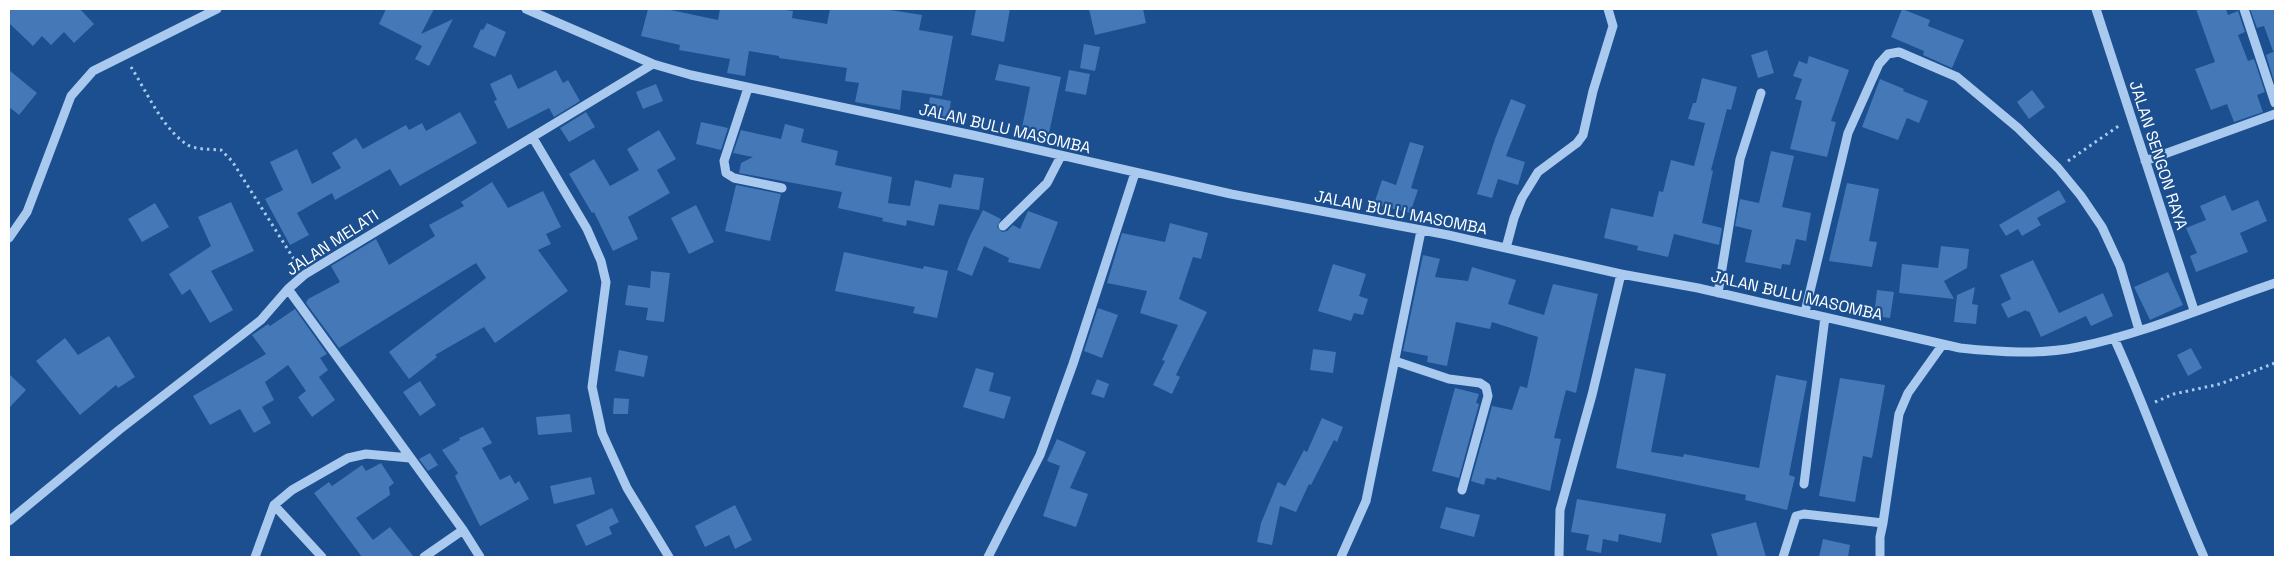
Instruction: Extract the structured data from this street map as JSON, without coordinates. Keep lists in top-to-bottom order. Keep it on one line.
{"streets":{"street":["JALAN BULU MASOMBA","JALAN SENGON RAYA","JALAN MELATI"]},"crossings":[["JALAN BULU MASOMBA","JALAN SENGON RAYA"],["JALAN BULU MASOMBA","JALAN MELATI"]]}
